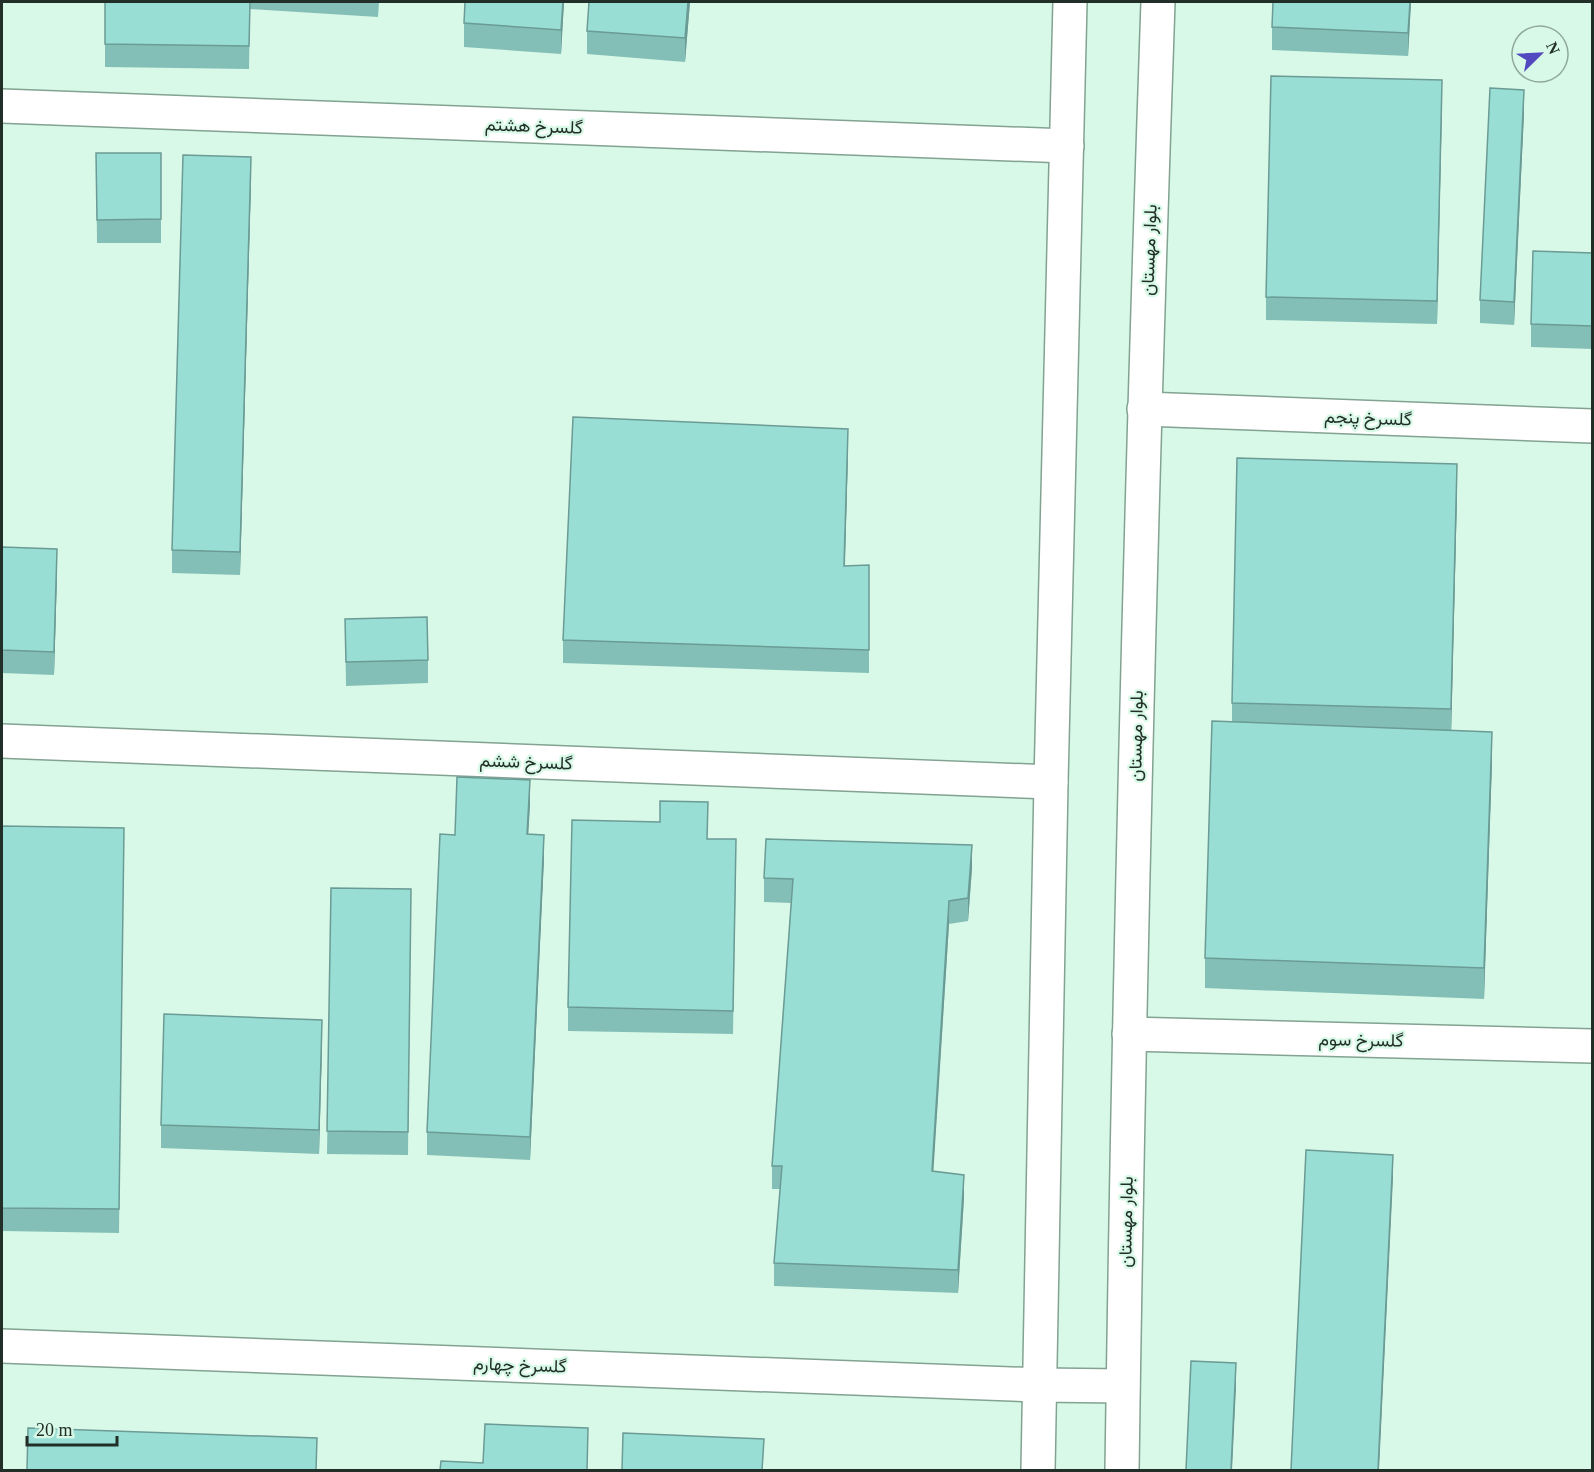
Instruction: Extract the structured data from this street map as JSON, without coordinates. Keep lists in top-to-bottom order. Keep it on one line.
{"streets":{"street":["گلسرخ هشتم","بلوار مهستان","گلسرخ پنجم","گلسرخ ششم","گلسرخ سوم","گلسرخ چهارم"]},"crossings":[["بلوار مهستان","گلسرخ پنجم"],["بلوار مهستان","گلسرخ سوم"],["بلوار مهستان","گلسرخ چهارم"]],"scale_bar":"20 m","north":"top right"}
